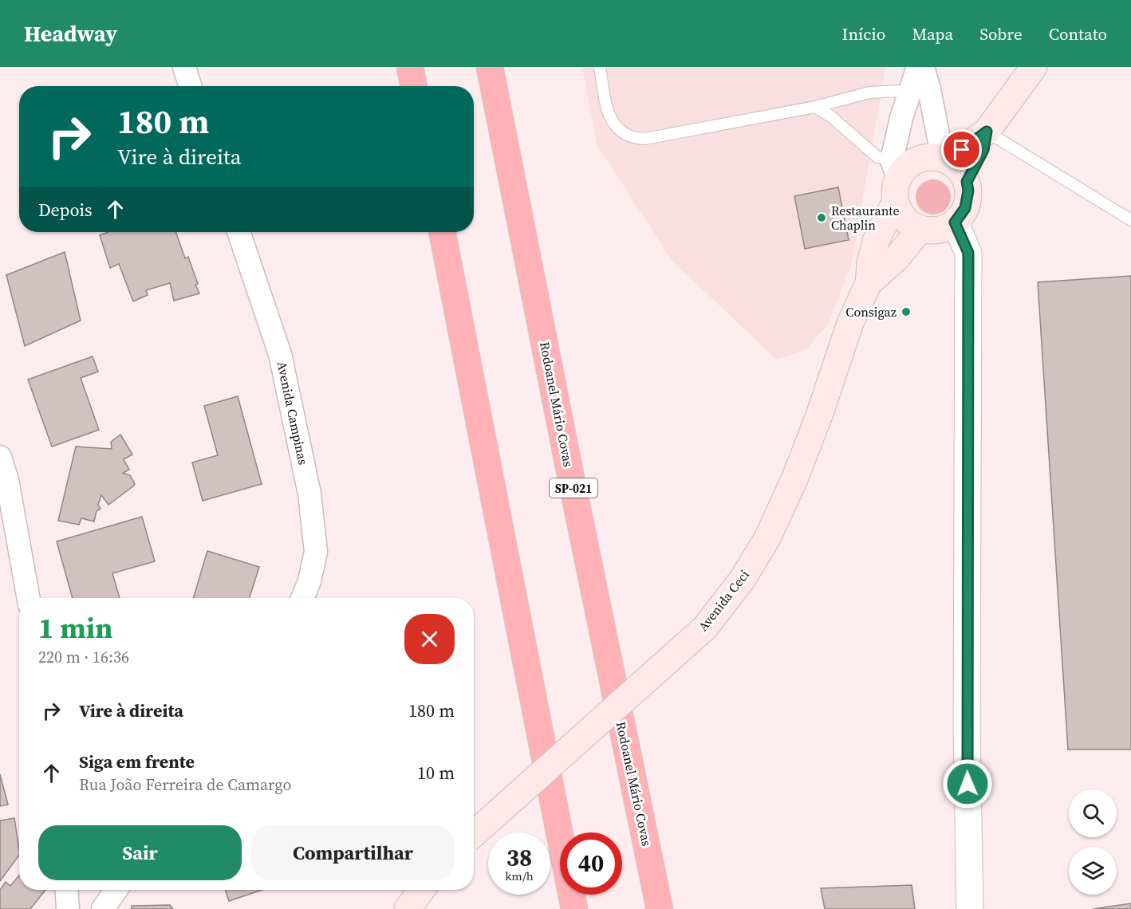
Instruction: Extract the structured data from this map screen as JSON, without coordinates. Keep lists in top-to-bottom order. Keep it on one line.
{"streets":{"highway":["Rodoanel Mário Covas","SP-021"],"main road":["Avenida Ceci"],"street":["Avenida Campinas"]},"places":["Restaurante Chaplin","Consigaz"],"page":{"header":"Headway","nav":["Início","Mapa","Sobre","Contato"],"turn":["180 m","Vire à direita"],"then":"Depois","heading":["1 min","220 m · 16:36"],"list":[{"name":"Vire à direita","value":"180 m"},{"name":"Siga em frente","note":"Rua João Ferreira de Camargo","value":"10 m"}],"buttons":["Sair","Compartilhar"],"speed":"38 km/h","limit":"40"}}
